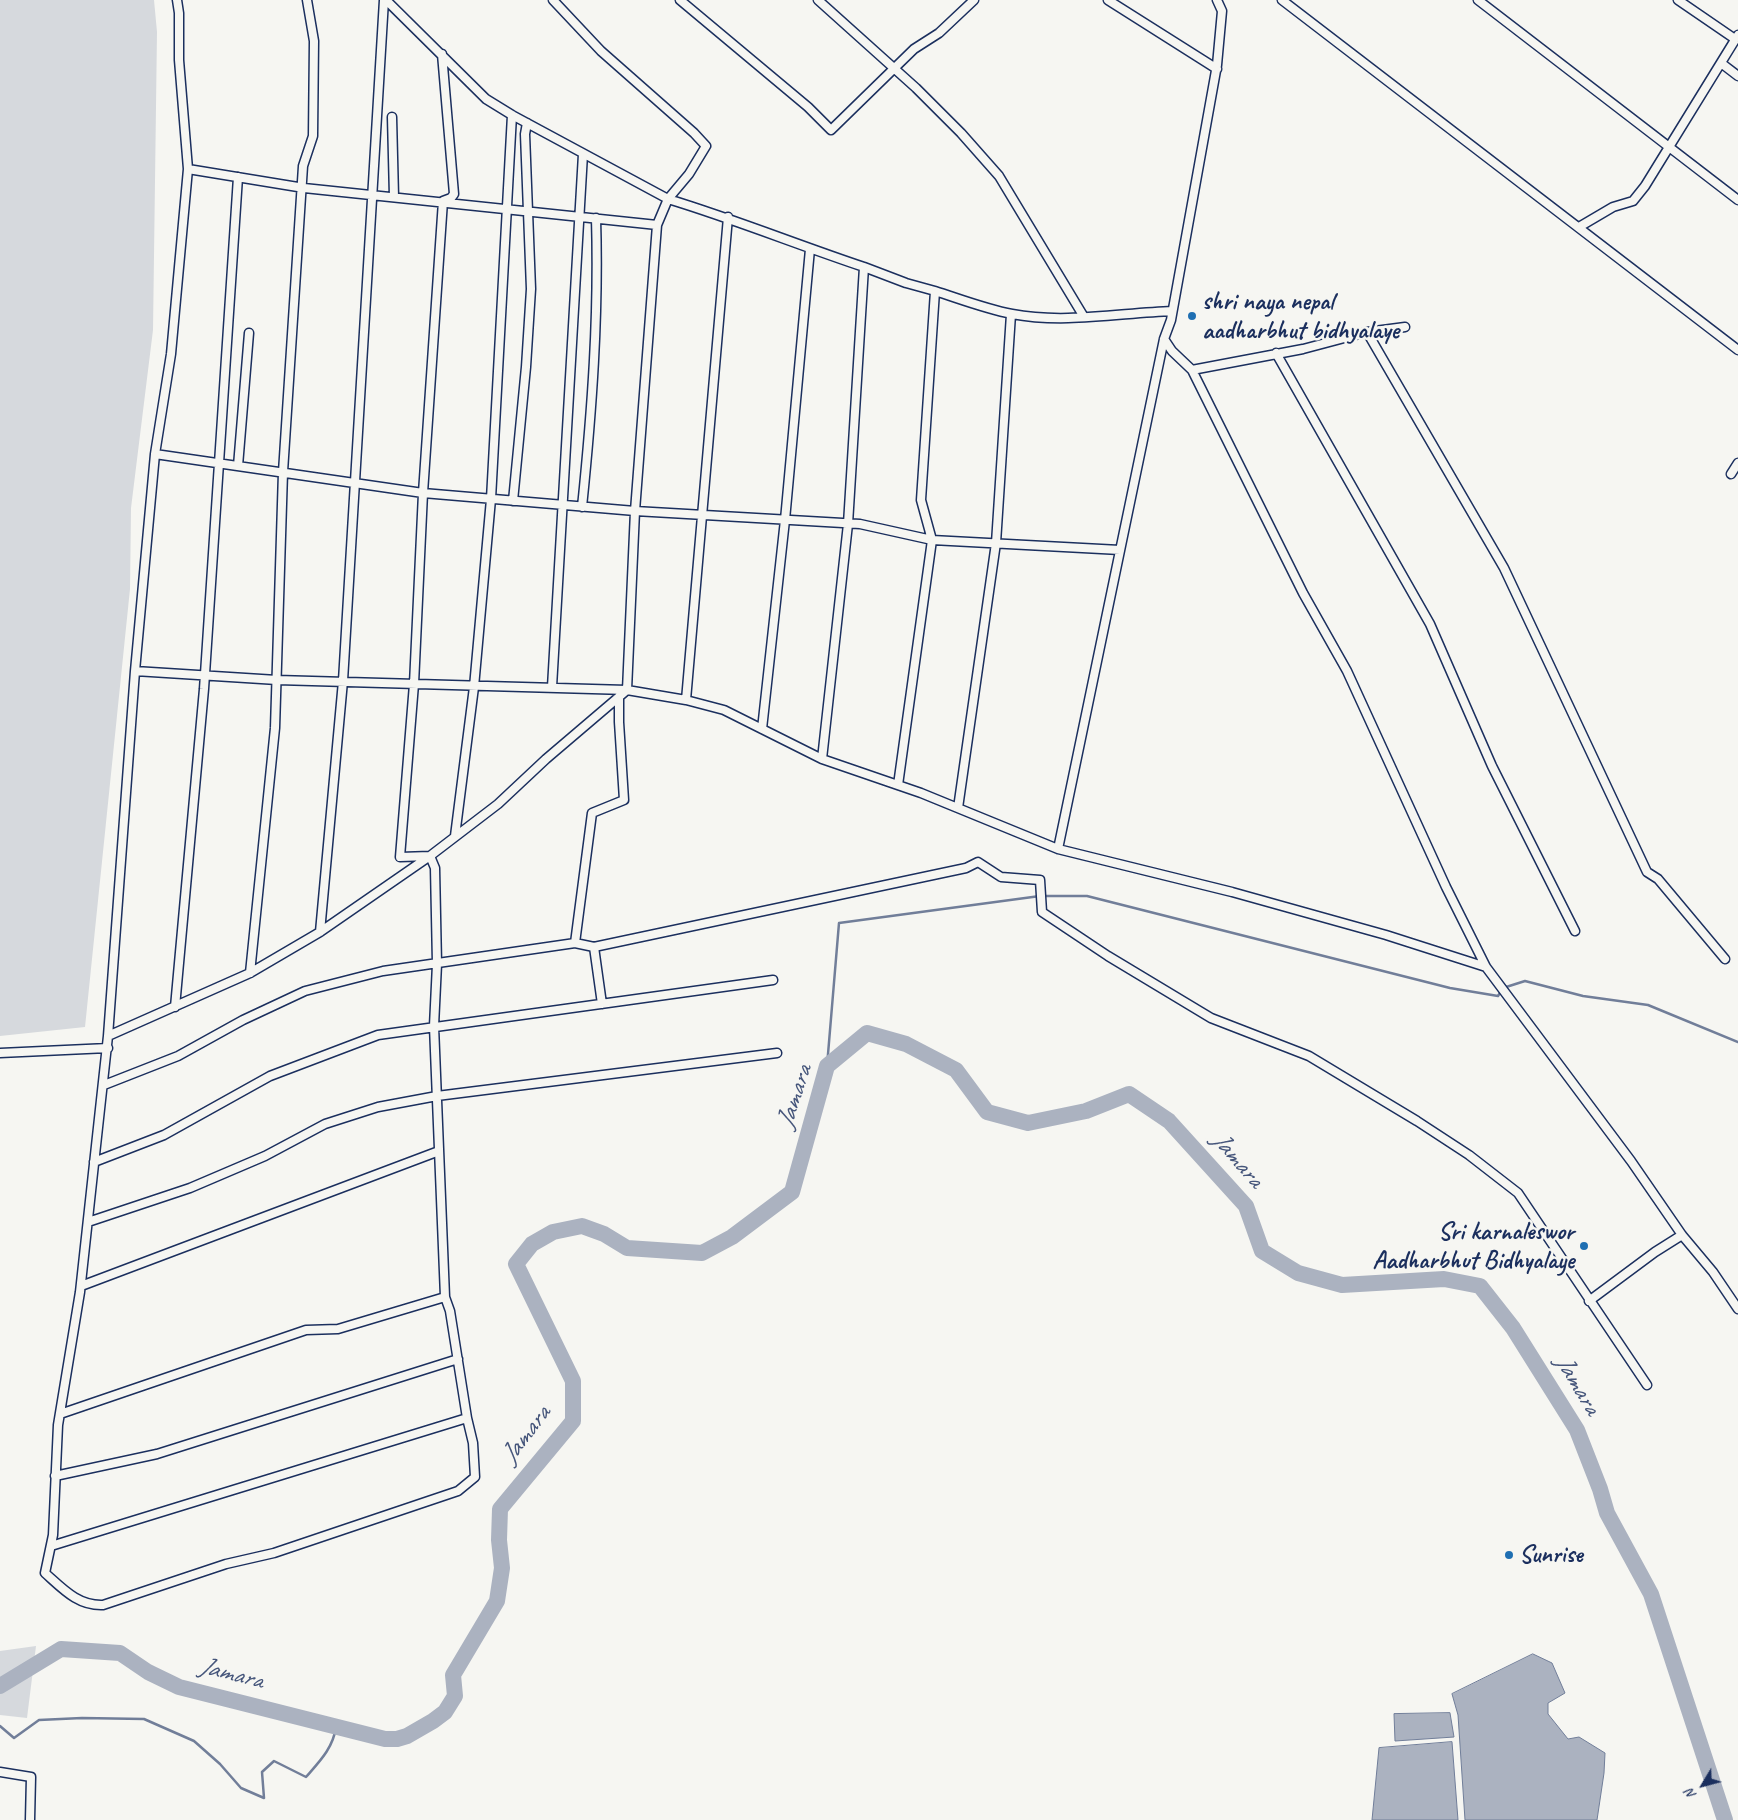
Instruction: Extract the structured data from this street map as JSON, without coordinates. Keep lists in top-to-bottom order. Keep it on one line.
{"water":["Jamara"],"places":["shri naya nepal aadharbhut bidhyalaye","Sri karnaleswor Aadharbhut Bidhyalaye","Sunrise"],"north":"bottom left"}
